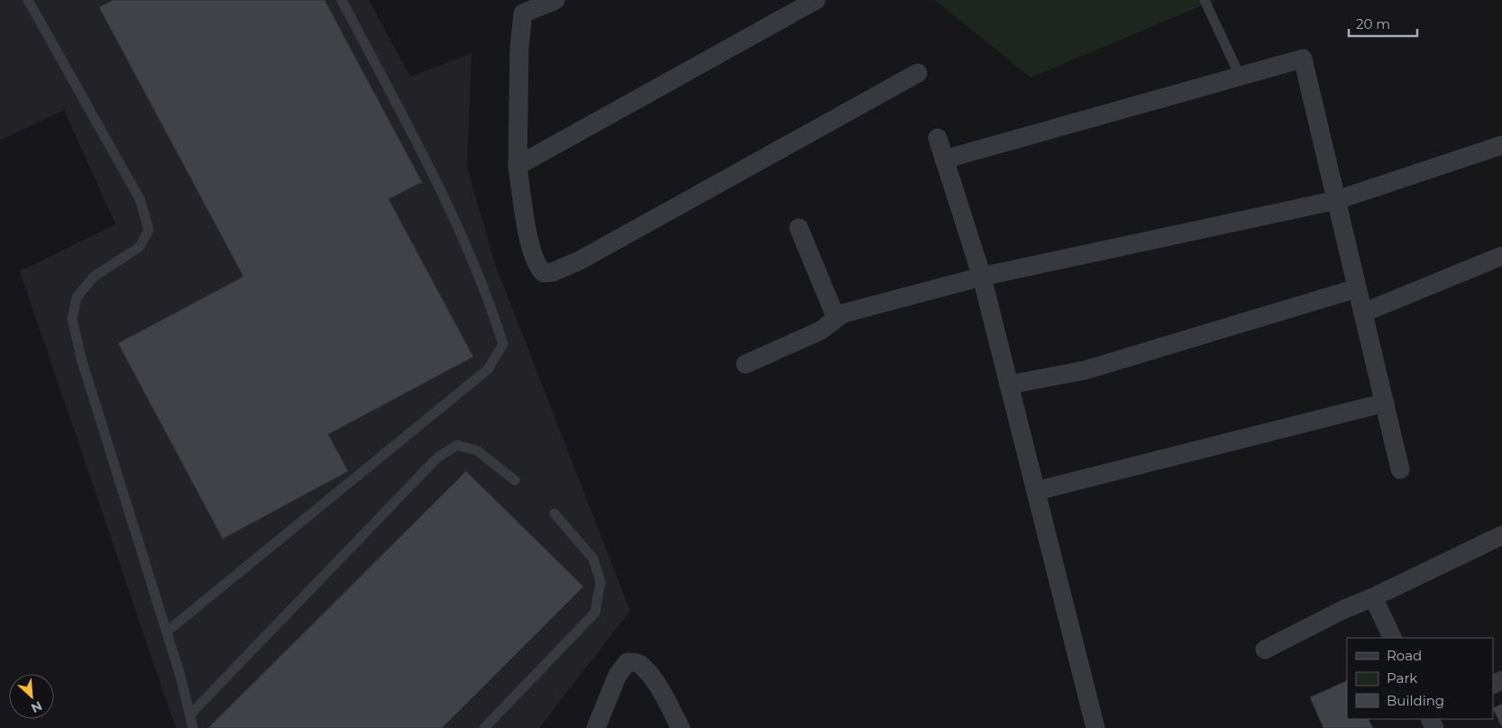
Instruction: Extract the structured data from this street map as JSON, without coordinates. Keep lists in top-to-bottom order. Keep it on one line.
{"legend":["Road","Park","Building"],"scale_bar":"20 m","north":"bottom right"}
